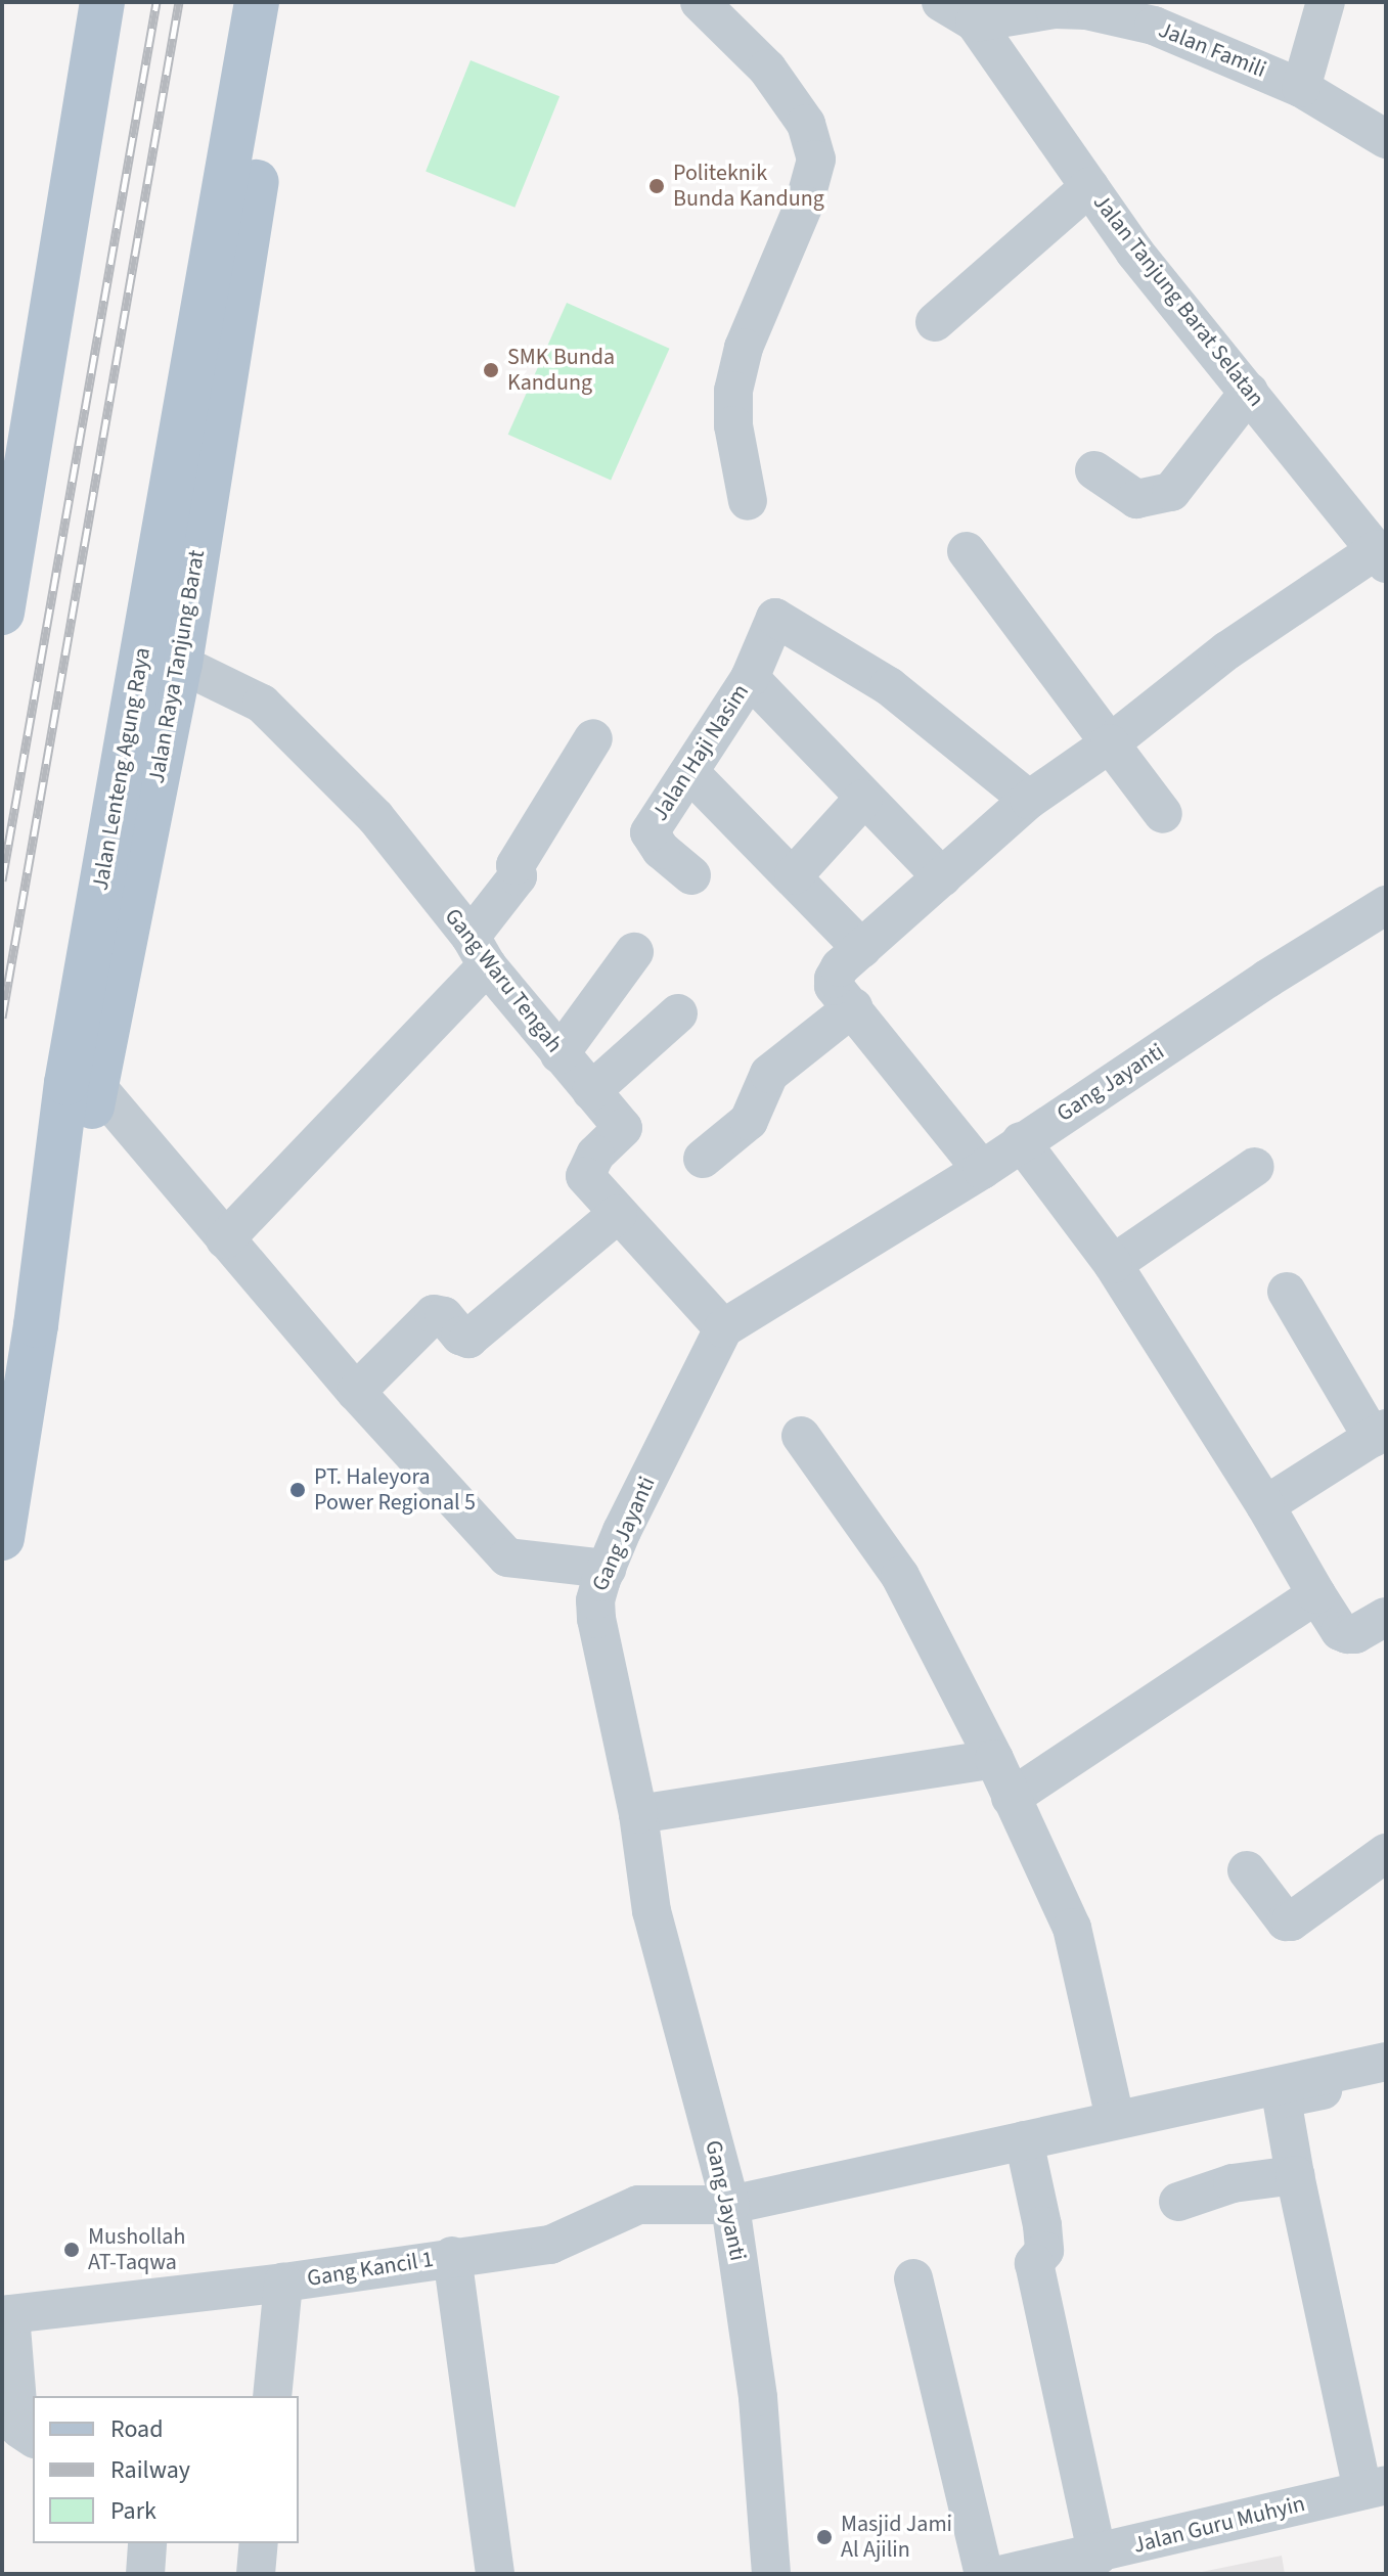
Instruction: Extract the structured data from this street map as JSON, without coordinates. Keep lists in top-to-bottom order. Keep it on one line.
{"streets":{"main road":["Jalan Raya Tanjung Barat","Jalan Lenteng Agung Raya"],"street":["Jalan Famili","Jalan Tanjung Barat Selatan","Jalan Haji Nasim","Gang Waru Tengah","Gang Jayanti","Gang Kancil 1","Jalan Guru Muhyin"]},"crossings":[["Jalan Famili","Jalan Tanjung Barat Selatan"],["Jalan Raya Tanjung Barat","Jalan Lenteng Agung Raya"],["Jalan Raya Tanjung Barat","Gang Waru Tengah"],["Gang Waru Tengah","Gang Jayanti"],["Gang Jayanti","Gang Kancil 1"]],"places":["Politeknik Bunda Kandung","SMK Bunda Kandung","PT. Haleyora Power Regional 5","Mushollah AT-Taqwa","Masjid Jami Al Ajilin"],"legend":["Road","Railway","Park"]}
